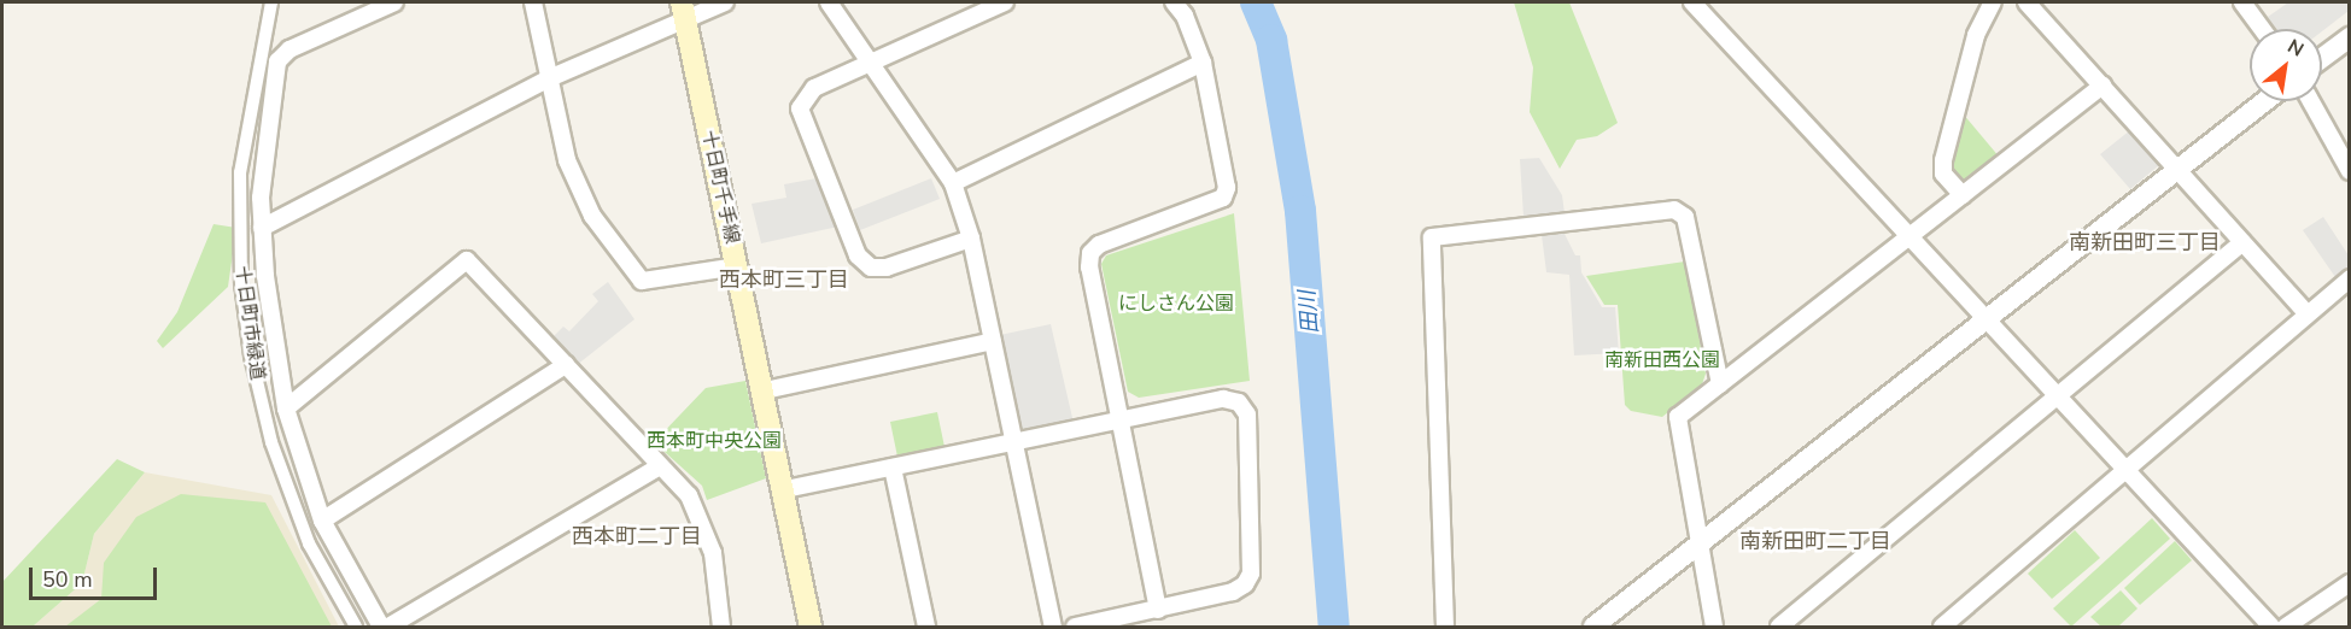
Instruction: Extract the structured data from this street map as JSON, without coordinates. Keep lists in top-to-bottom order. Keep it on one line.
{"streets":{"main road":["十日町千手線"],"street":["十日町市緑道"]},"districts":["南新田町三丁目","西本町三丁目","西本町二丁目","南新田町二丁目"],"water":["田川"],"parks":["にしさん公園","南新田西公園","西本町中央公園"],"scale_bar":"50 m","north":"top right"}
